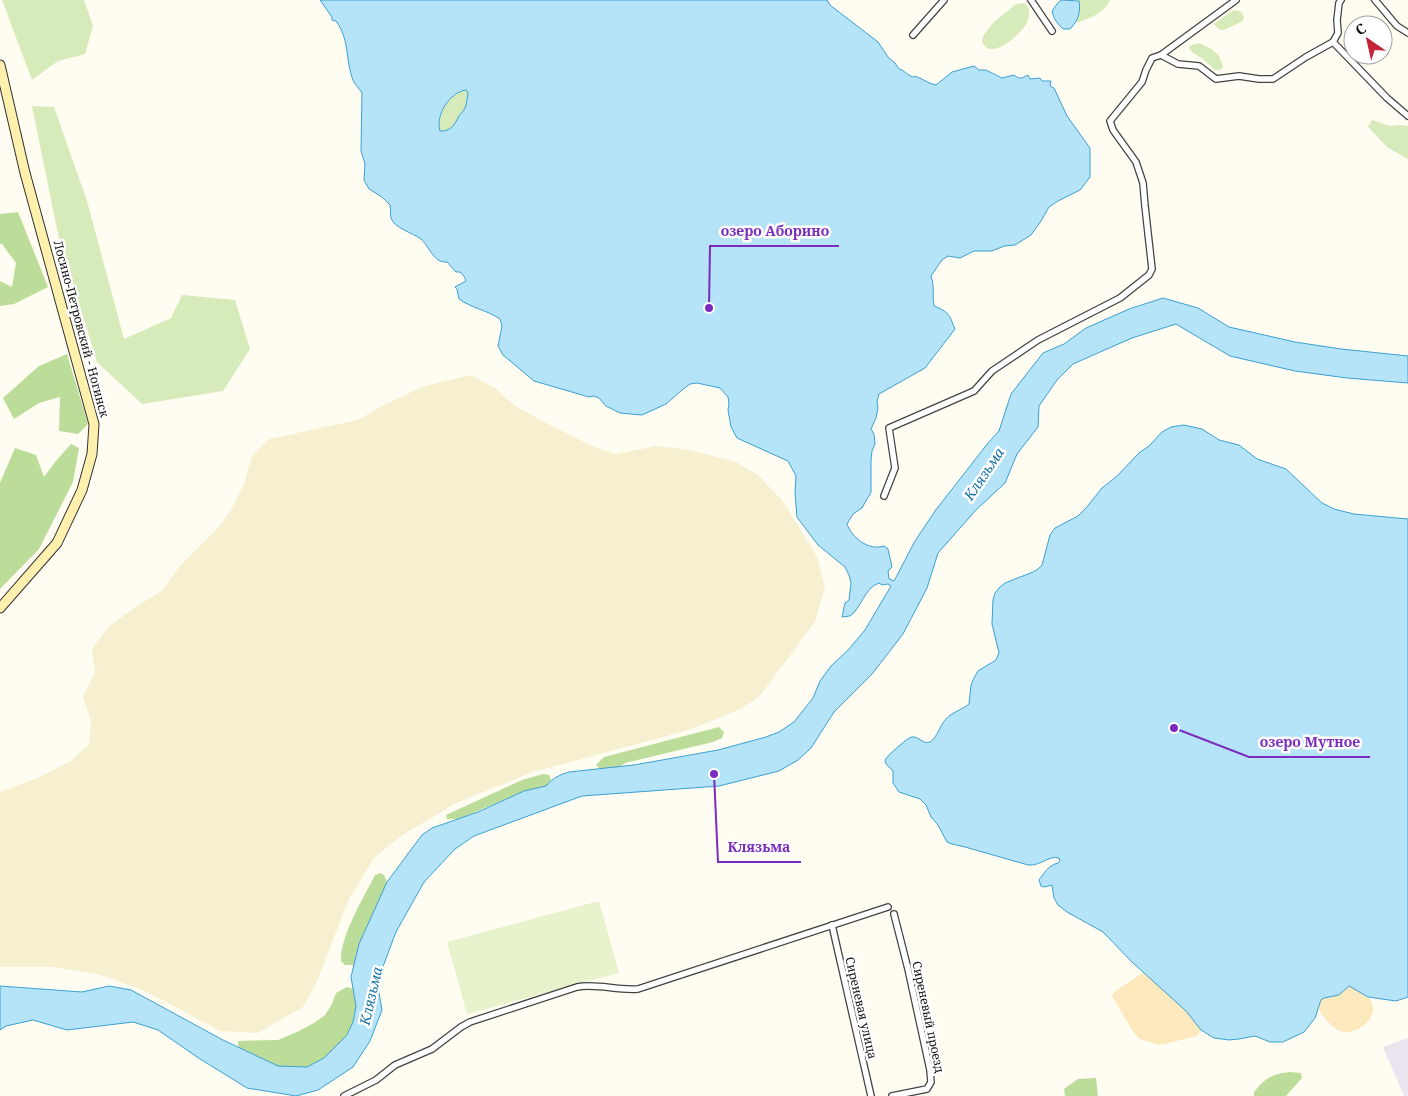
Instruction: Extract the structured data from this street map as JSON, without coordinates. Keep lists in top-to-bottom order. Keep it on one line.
{"streets":{"main road":["Лосино-Петровский - Ногинск"],"street":["Сиреневая улица","Сиреневый проезд"]},"water":["Клязьма"],"places":["озеро Аборино","озеро Мутное","Клязьма"],"north":"top left"}
